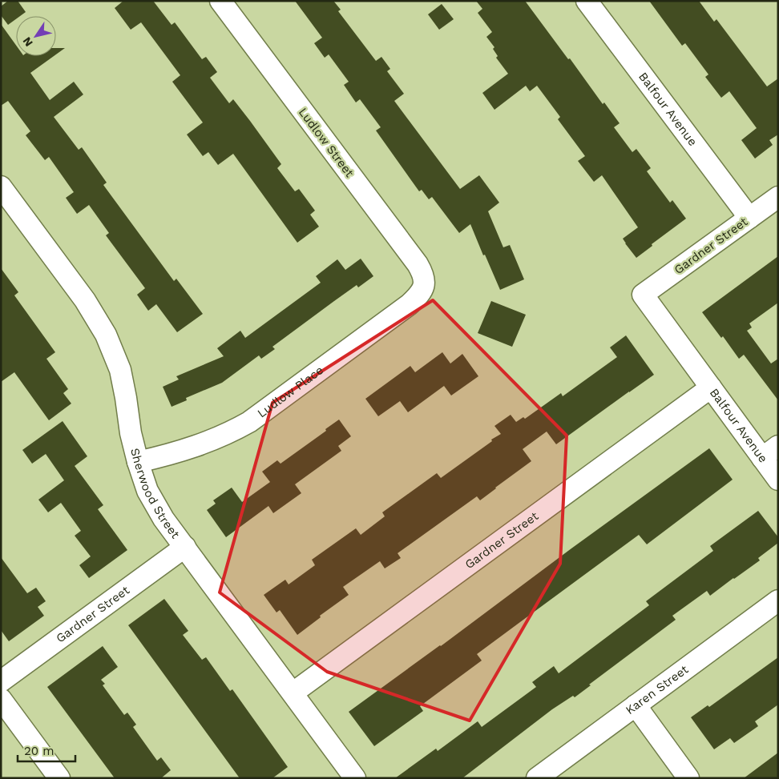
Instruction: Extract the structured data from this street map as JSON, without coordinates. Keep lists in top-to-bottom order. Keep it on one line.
{"streets":{"street":["Balfour Avenue","Ludlow Street","Gardner Street","Ludlow Place","Sherwood Street","Karen Street"]},"crossings":[["Balfour Avenue","Gardner Street"],["Ludlow Street","Ludlow Place"],["Gardner Street","Sherwood Street"],["Ludlow Place","Sherwood Street"]],"scale_bar":"20 m","north":"bottom left"}
